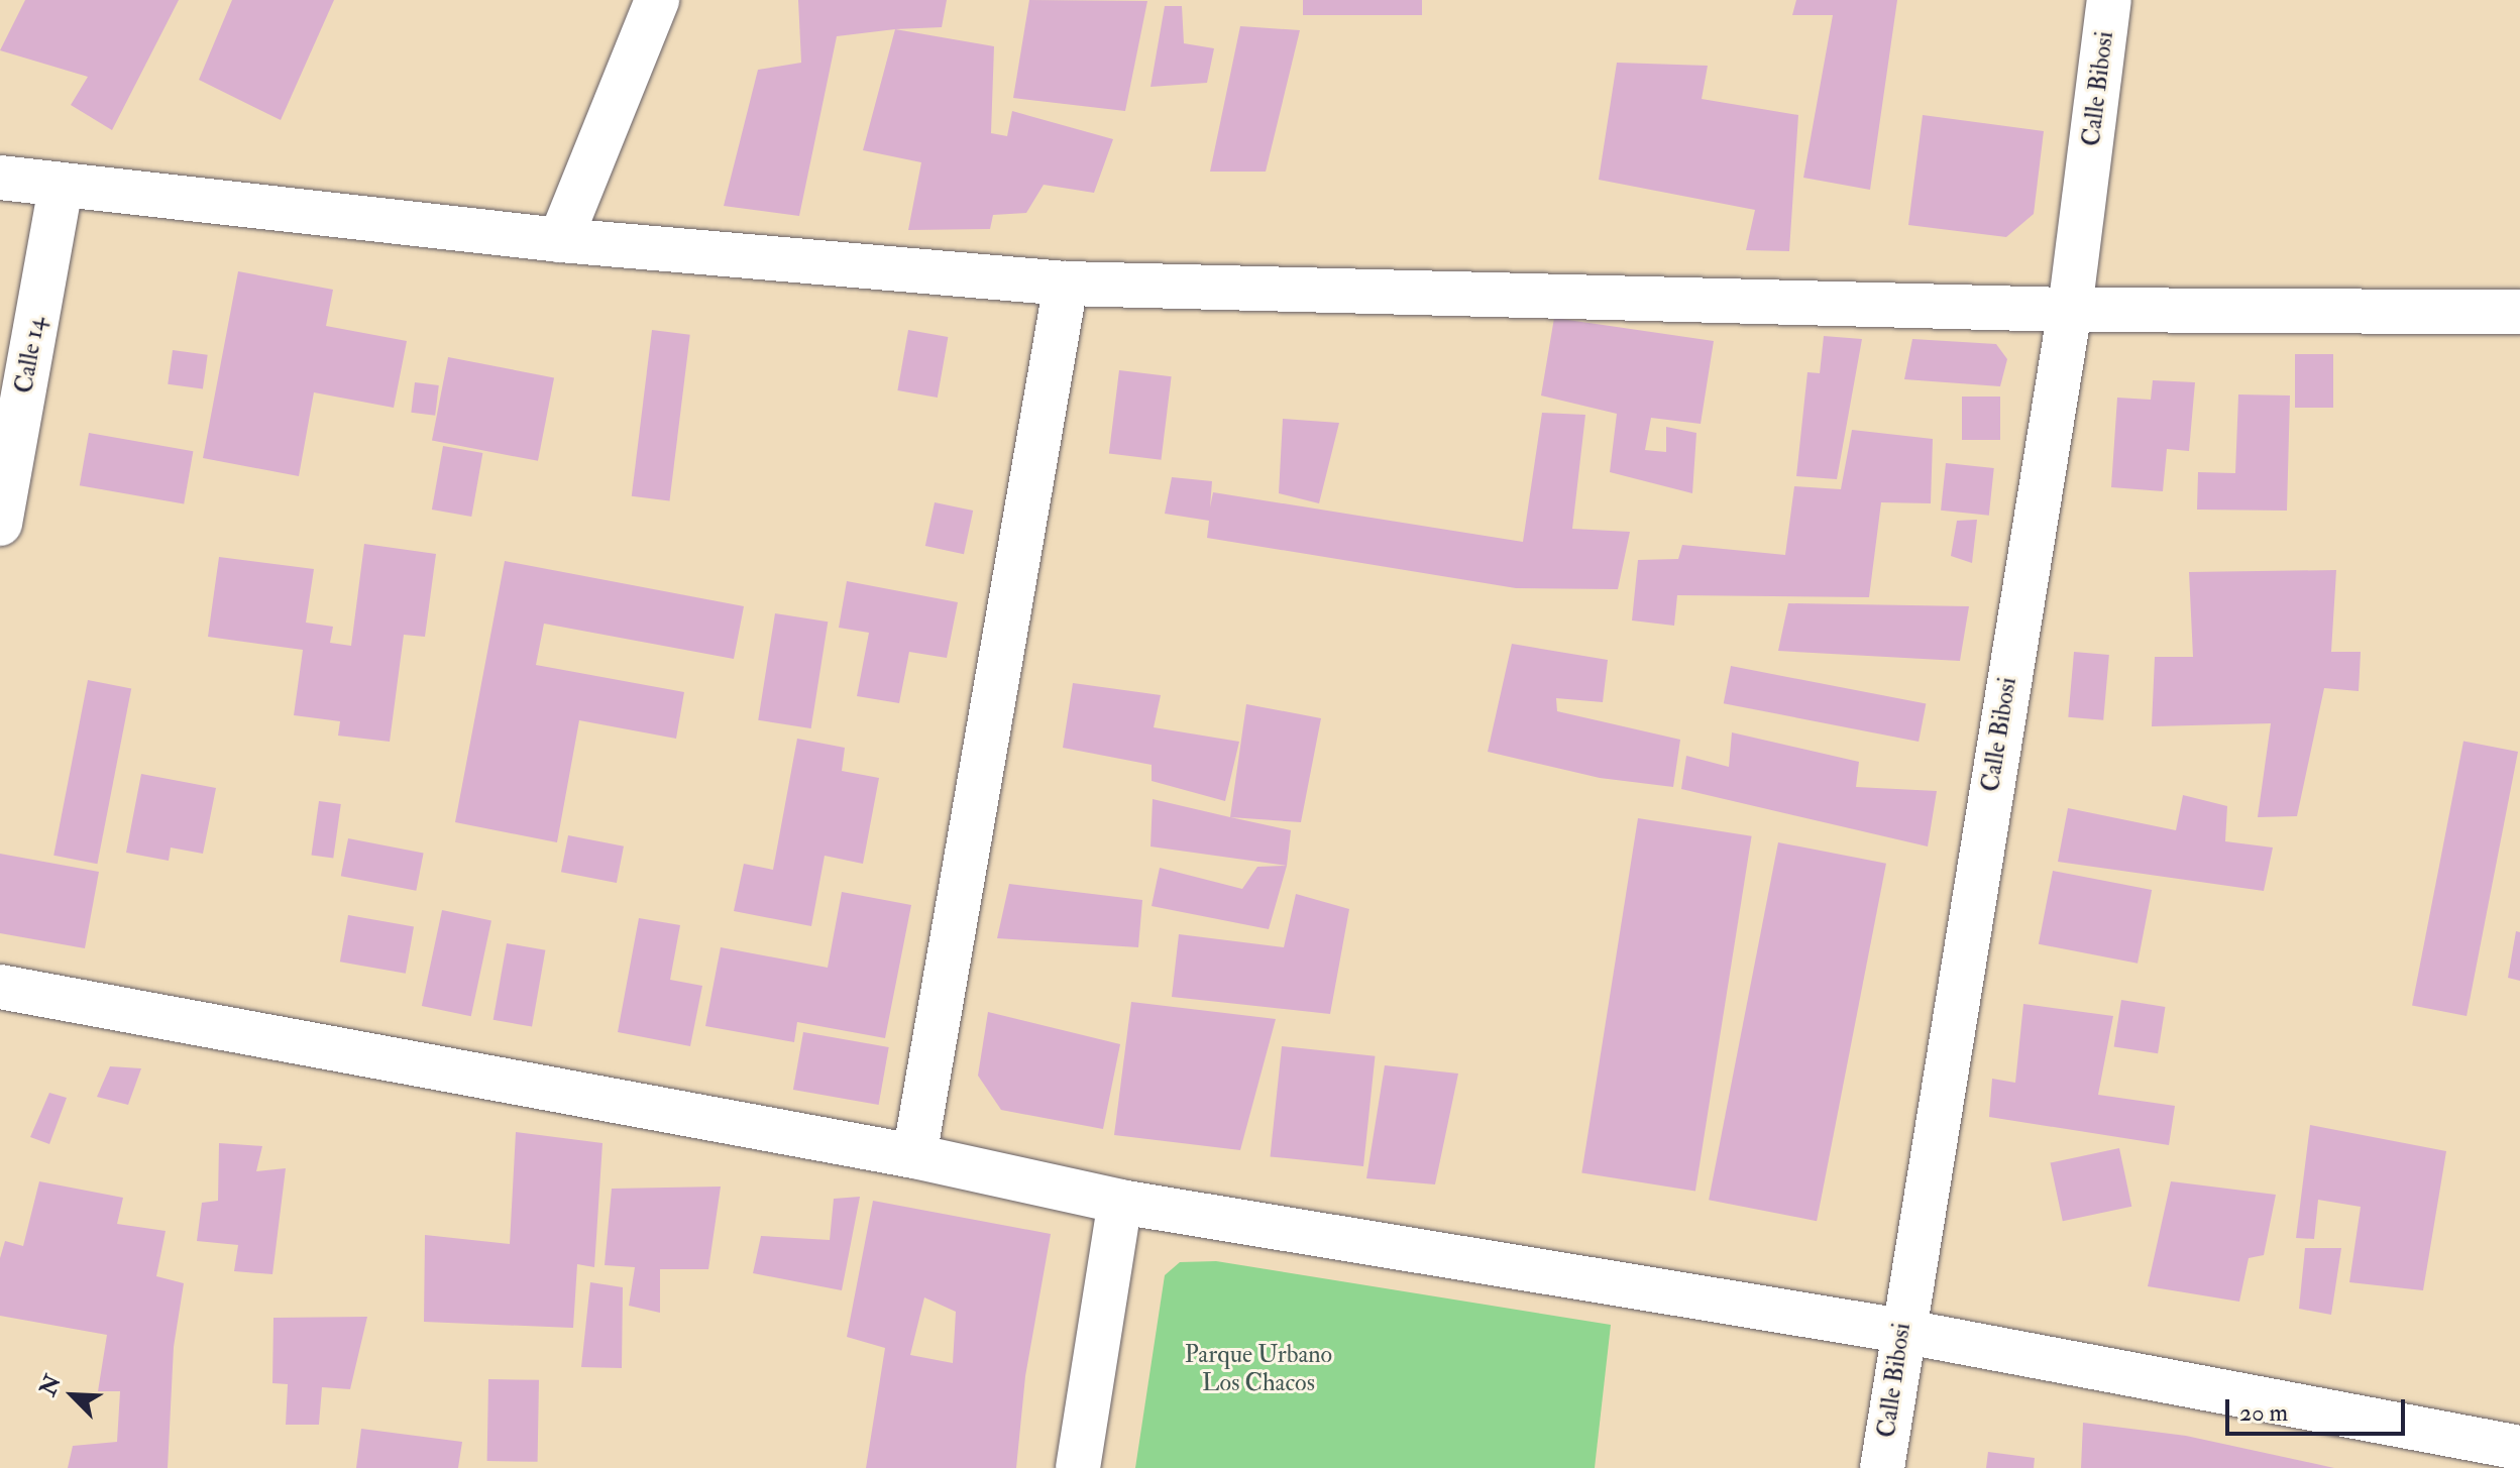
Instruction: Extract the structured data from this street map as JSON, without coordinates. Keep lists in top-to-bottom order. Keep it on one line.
{"streets":{"street":["Calle Bibosi","Calle 14"]},"parks":["Parque Urbano Los Chacos"],"scale_bar":"20 m","north":"top left"}
